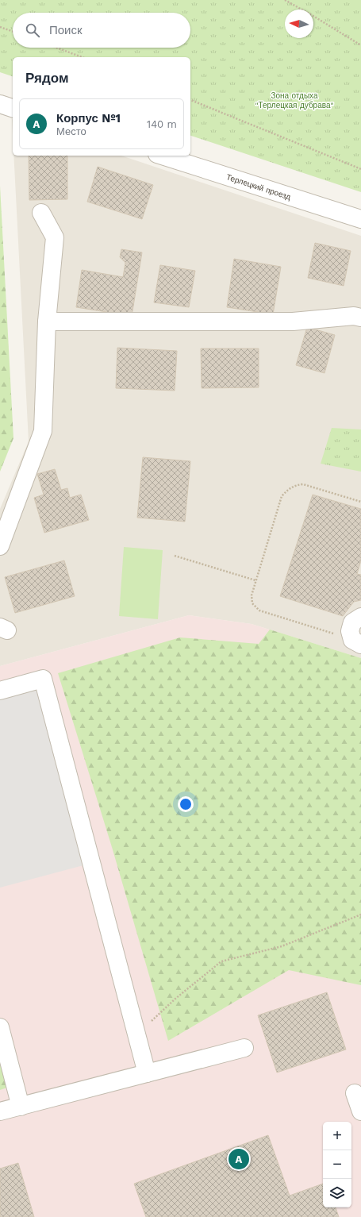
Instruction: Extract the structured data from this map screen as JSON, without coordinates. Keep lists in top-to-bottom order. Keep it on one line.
{"streets":{"street":["Терлецкий проезд"]},"parks":["Зона отдыха \"Терлецкая дубрава\""],"north":"left","page":{"search":"Поиск","heading":"Рядом","list":[{"mark":"A","name":"Корпус №1","note":"Место","value":"140 m"}],"map_buttons":["+","−"],"pins":"A"}}
